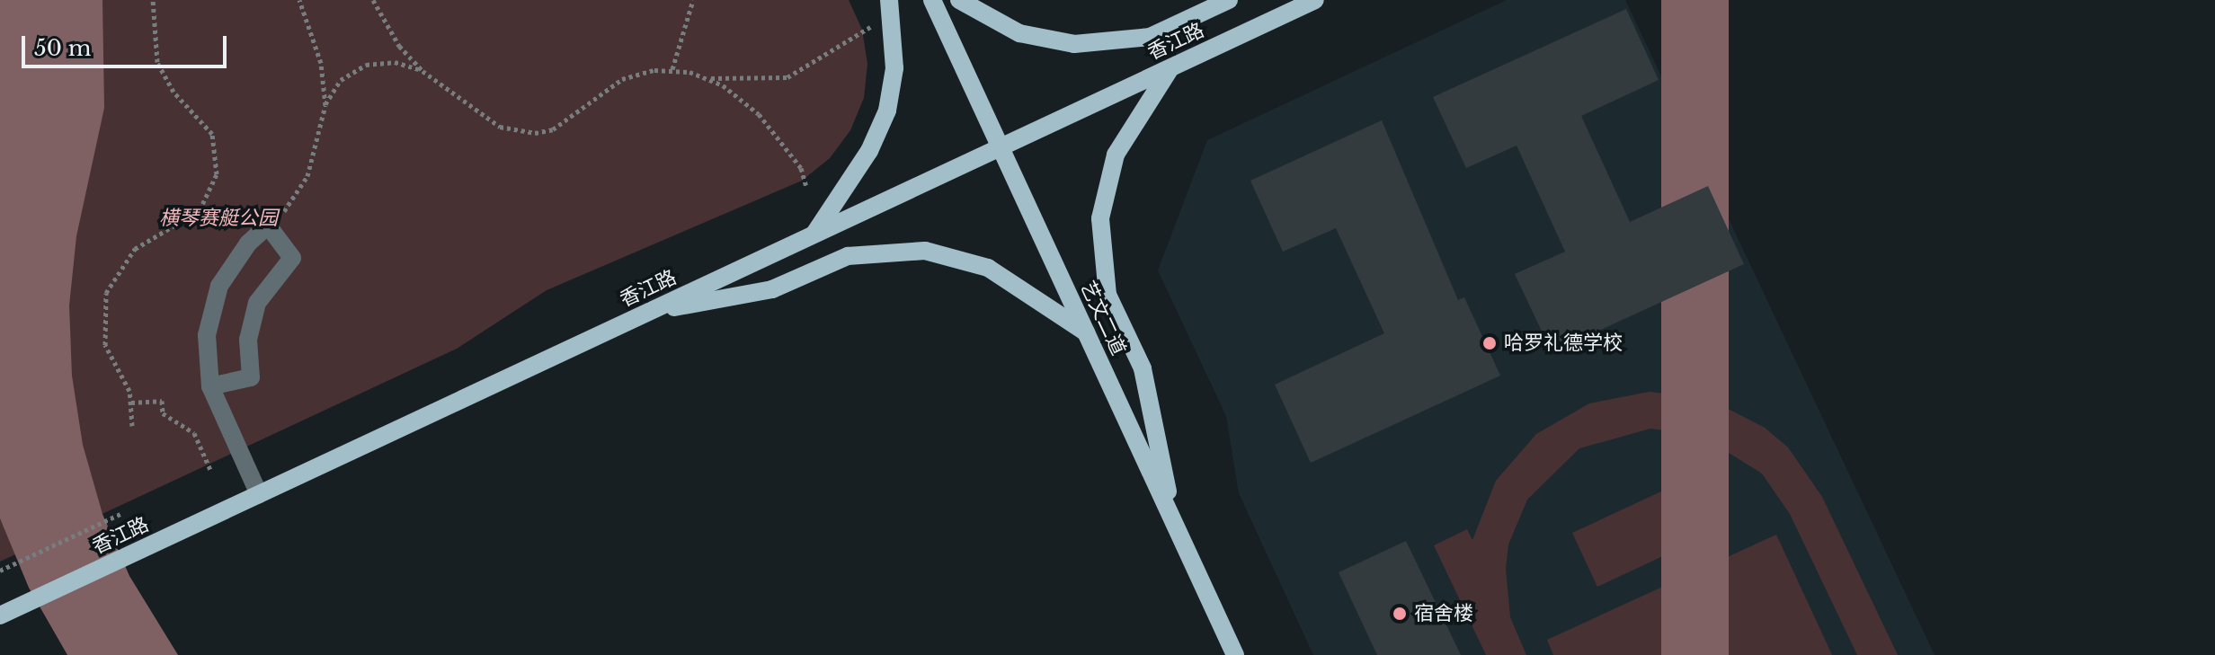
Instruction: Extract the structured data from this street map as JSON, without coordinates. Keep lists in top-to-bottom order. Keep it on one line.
{"streets":{"main road":["香江路","艺文二道"]},"crossings":[["香江路","艺文二道"]],"parks":["横琴赛艇公园"],"places":["哈罗礼德学校","宿舍楼"],"scale_bar":"50 m"}
